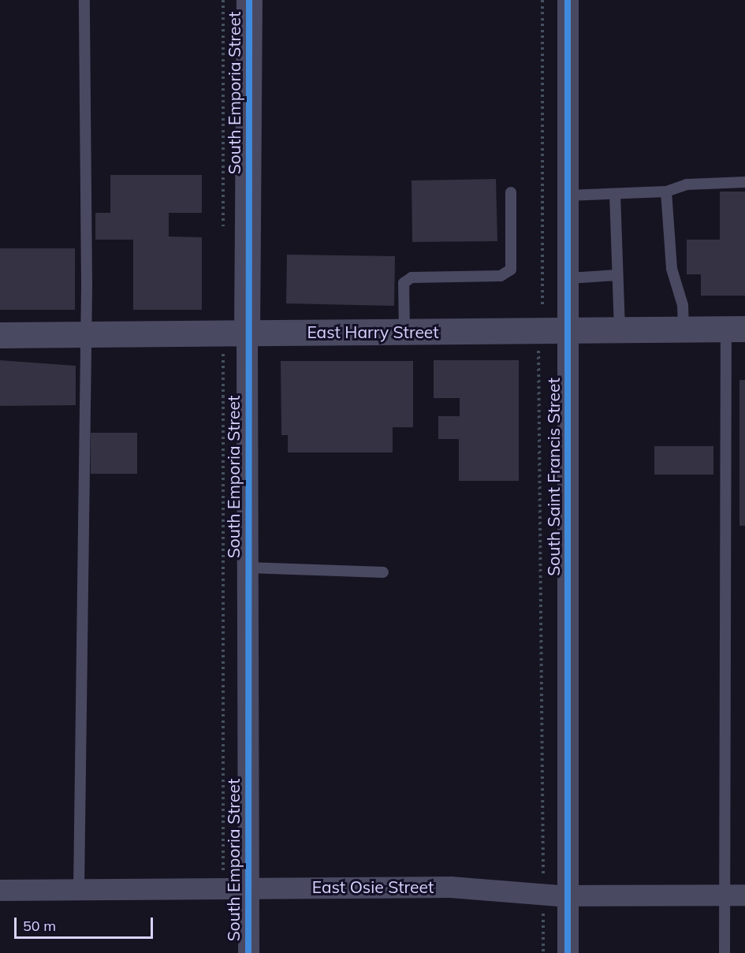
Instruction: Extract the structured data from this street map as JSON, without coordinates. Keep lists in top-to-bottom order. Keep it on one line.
{"streets":{"street":["South Emporia Street","East Harry Street","South Saint Francis Street","East Osie Street"]},"crossings":[["South Emporia Street","East Harry Street"],["South Emporia Street","East Osie Street"],["East Harry Street","South Saint Francis Street"],["South Saint Francis Street","East Osie Street"]],"scale_bar":"50 m"}
